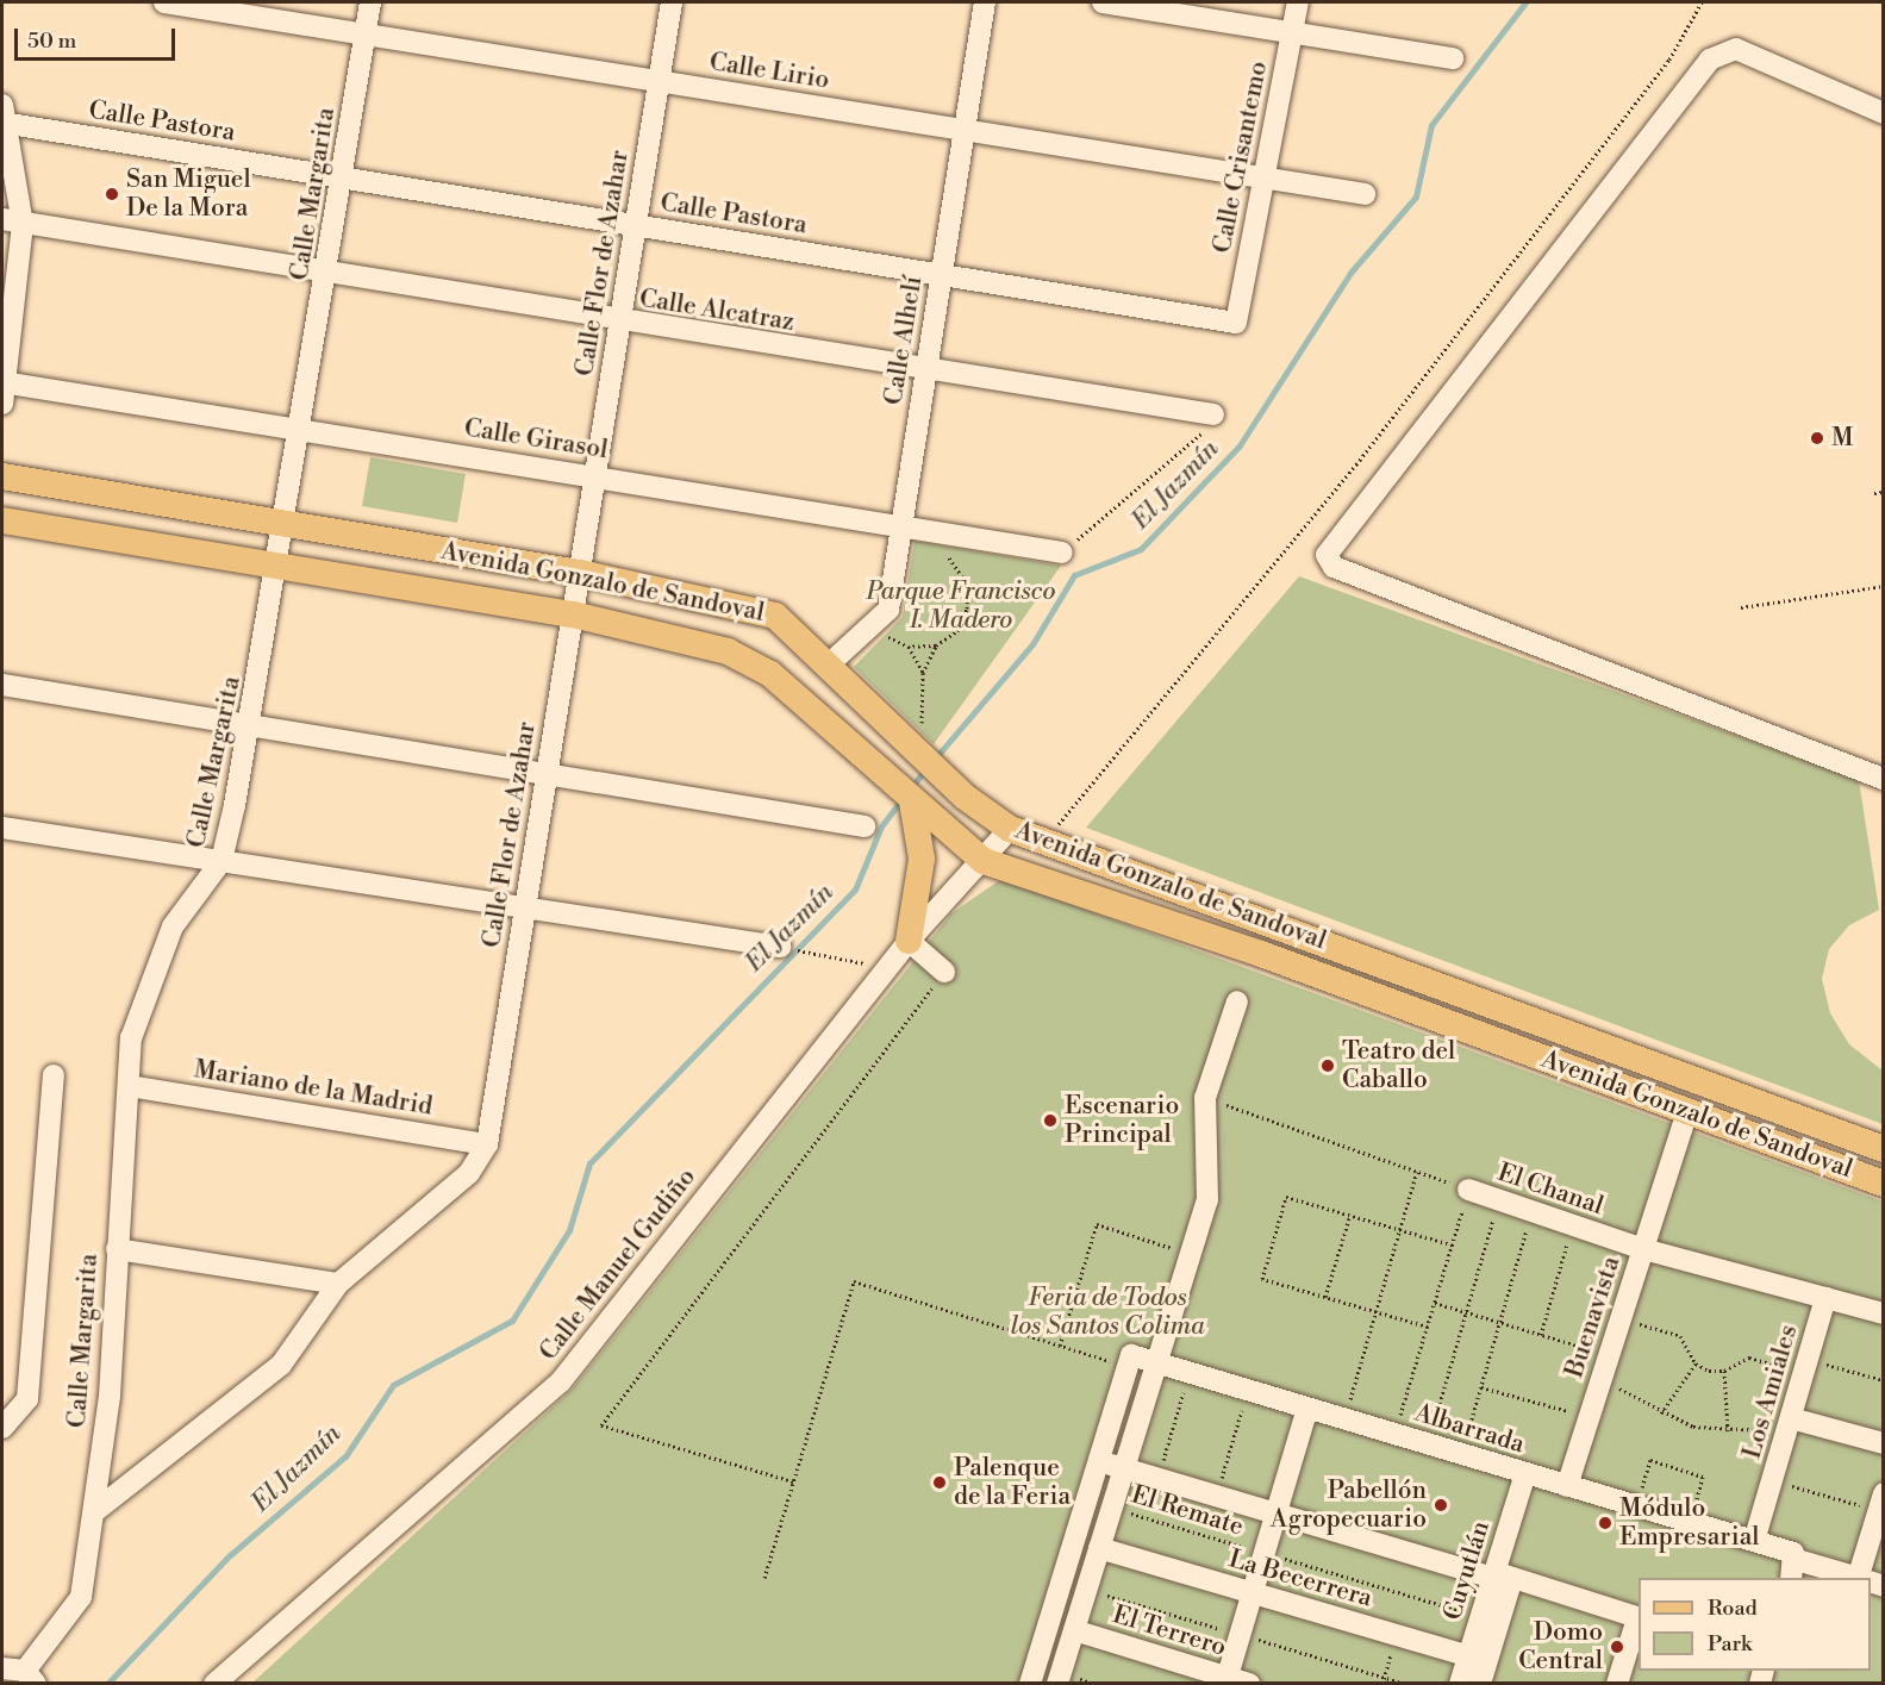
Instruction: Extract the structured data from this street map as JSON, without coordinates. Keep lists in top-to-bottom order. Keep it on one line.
{"streets":{"main road":["Avenida Gonzalo de Sandoval"],"street":["Calle Lirio","Calle Pastora","Calle Crisantemo","Calle Margarita","Calle Flor de Azahar","Calle Alcatraz","Calle Alhelí","Calle Girasol","Mariano de la Madrid","El Chanal","Calle Manuel Gudiño","Buenavista","Los Amiales","Albarrada","Cuyutlán","La Becerrera","El Terrero"],"path":["El Remate"]},"crossings":[["Calle Lirio","Calle Crisantemo"],["Calle Lirio","Calle Margarita"],["Calle Lirio","Calle Flor de Azahar"],["Calle Lirio","Calle Alhelí"],["Calle Pastora","Calle Crisantemo"],["Calle Pastora","Calle Margarita"],["Calle Pastora","Calle Flor de Azahar"],["Calle Pastora","Calle Alhelí"],["Calle Margarita","Calle Flor de Azahar"],["Calle Margarita","Calle Alcatraz"],["Calle Margarita","Calle Girasol"],["Calle Margarita","Avenida Gonzalo de Sandoval"],["Calle Margarita","Mariano de la Madrid"],["Calle Flor de Azahar","Calle Alcatraz"],["Calle Flor de Azahar","Calle Girasol"],["Calle Flor de Azahar","Avenida Gonzalo de Sandoval"],["Calle Flor de Azahar","Mariano de la Madrid"],["Calle Alcatraz","Calle Alhelí"],["Calle Alhelí","Calle Girasol"],["Calle Alhelí","Avenida Gonzalo de Sandoval"],["Avenida Gonzalo de Sandoval","Calle Manuel Gudiño"],["El Chanal","Buenavista"],["El Chanal","Los Amiales"],["Buenavista","Albarrada"],["Los Amiales","Albarrada"],["Albarrada","Cuyutlán"],["El Remate","Cuyutlán"],["Cuyutlán","La Becerrera"]],"water":["El Jazmín"],"parks":["Parque Francisco I. Madero","Feria de Todos los Santos Colima"],"places":["San Miguel De la Mora","M","Teatro del Caballo","Escenario Principal","Palenque de la Feria","Pabellón Agropecuario","Módulo Empresarial","Domo Central"],"legend":["Road","Park"],"scale_bar":"50 m"}
